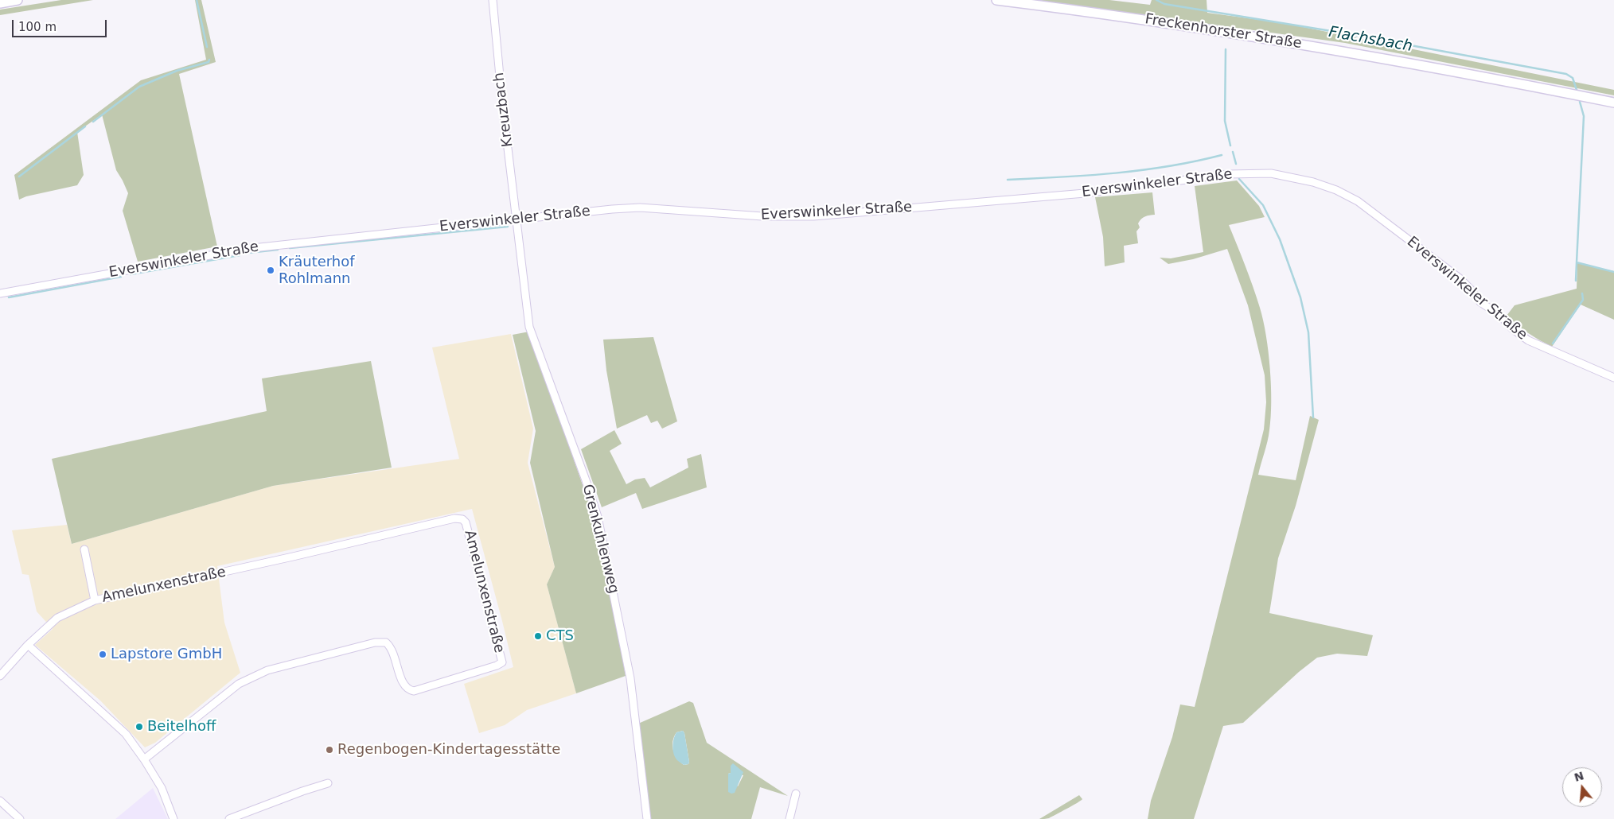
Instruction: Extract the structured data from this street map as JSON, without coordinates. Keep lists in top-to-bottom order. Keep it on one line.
{"streets":{"main road":["Freckenhorster Straße"],"street":["Kreuzbach","Everswinkeler Straße","Grenkuhlenweg","Amelunxenstraße"]},"crossings":[["Kreuzbach","Everswinkeler Straße"],["Kreuzbach","Grenkuhlenweg"],["Everswinkeler Straße","Grenkuhlenweg"]],"water":["Flachsbach"],"places":["Kräuterhof Rohlmann","CTS","Lapstore GmbH","Beitelhoff","Regenbogen-Kindertagesstätte"],"scale_bar":"100 m","north":"top"}
